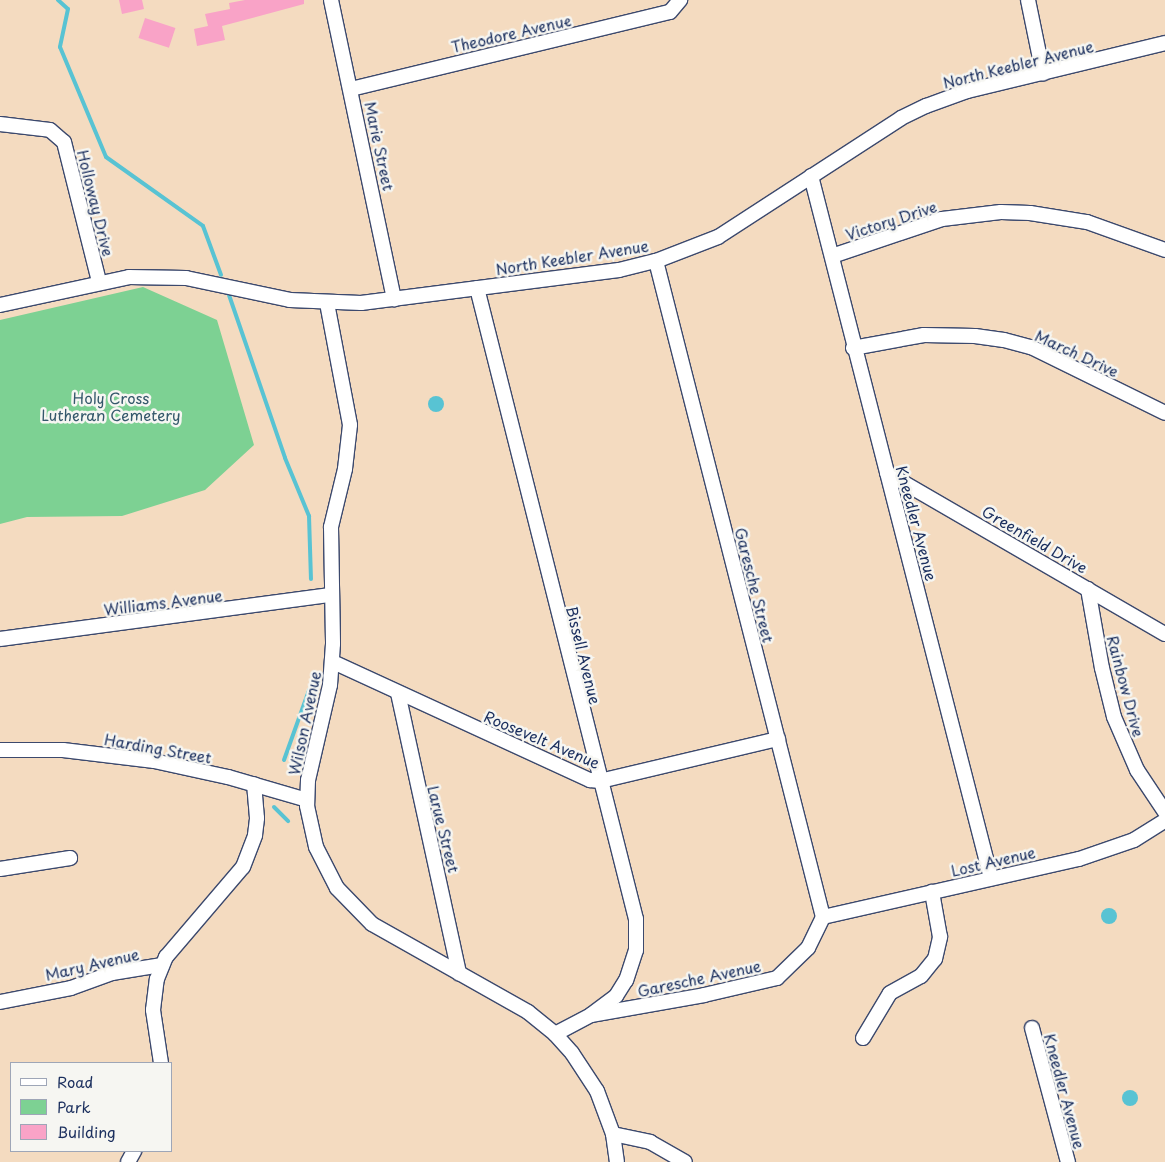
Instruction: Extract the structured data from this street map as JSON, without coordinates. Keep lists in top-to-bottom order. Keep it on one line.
{"streets":{"street":["Theodore Avenue","North Keebler Avenue","Marie Street","Holloway Drive","Victory Drive","March Drive","Kneedler Avenue","Greenfield Drive","Garesche Street","Williams Avenue","Bissell Avenue","Rainbow Drive","Wilson Avenue","Roosevelt Avenue","Harding Street","Larue Street","Lost Avenue","Mary Avenue","Garesche Avenue"]},"crossings":[["Theodore Avenue","Marie Street"],["North Keebler Avenue","Marie Street"],["North Keebler Avenue","Holloway Drive"],["North Keebler Avenue","Kneedler Avenue"],["North Keebler Avenue","Garesche Street"],["North Keebler Avenue","Bissell Avenue"],["North Keebler Avenue","Wilson Avenue"],["Victory Drive","Kneedler Avenue"],["March Drive","Kneedler Avenue"],["Kneedler Avenue","Greenfield Drive"],["Kneedler Avenue","Lost Avenue"],["Greenfield Drive","Rainbow Drive"],["Garesche Street","Roosevelt Avenue"],["Garesche Street","Lost Avenue"],["Garesche Street","Garesche Avenue"],["Williams Avenue","Wilson Avenue"],["Bissell Avenue","Roosevelt Avenue"],["Bissell Avenue","Garesche Avenue"],["Wilson Avenue","Roosevelt Avenue"],["Wilson Avenue","Harding Street"],["Wilson Avenue","Larue Street"],["Wilson Avenue","Garesche Avenue"],["Roosevelt Avenue","Larue Street"],["Lost Avenue","Garesche Avenue"]],"parks":["Holy Cross Lutheran Cemetery"],"legend":["Road","Park","Building"]}
